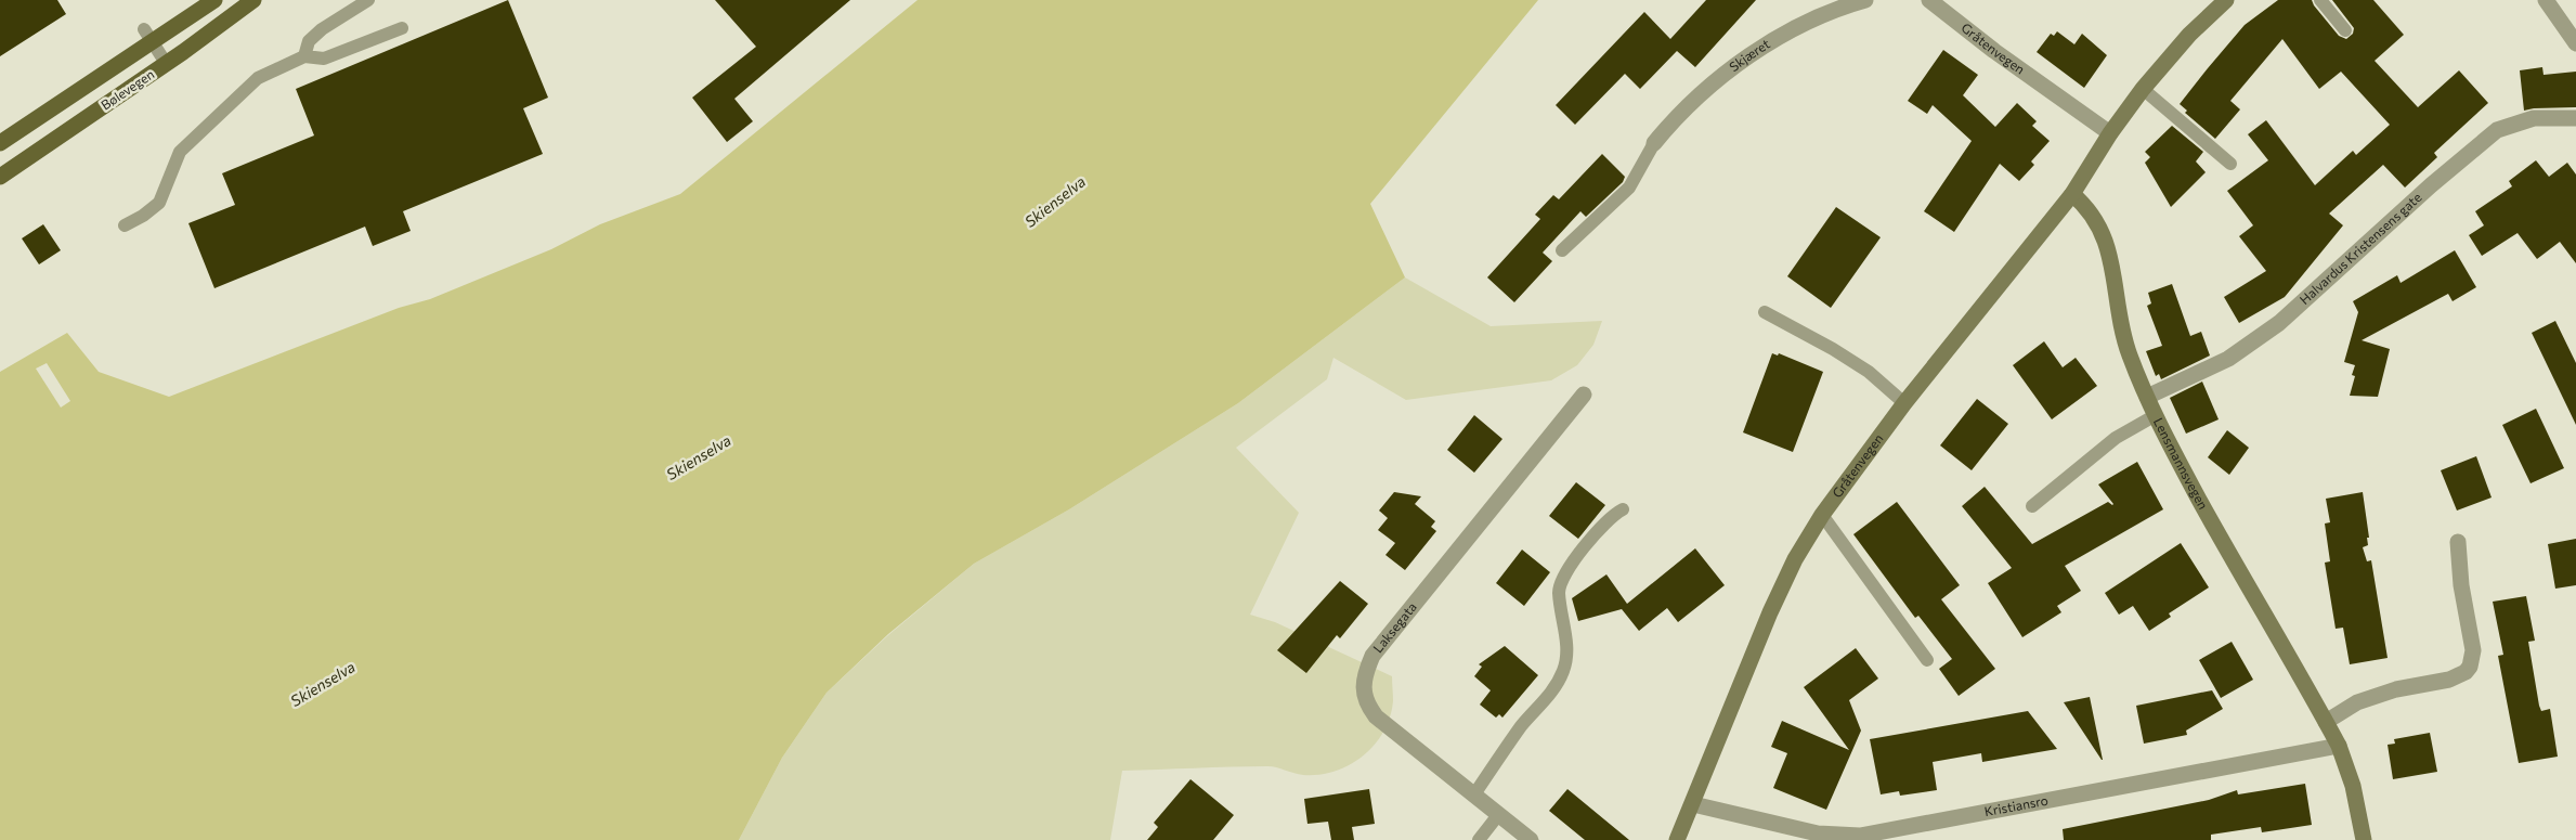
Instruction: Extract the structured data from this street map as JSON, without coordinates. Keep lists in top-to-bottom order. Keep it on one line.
{"streets":{"main road":["Bølevegen"],"street":["Gråtenvegen","Skjæret","Halvardus Kristensens gate","Lensmannsvegen","Laksegata","Kristiansro"]},"crossings":[["Gråtenvegen","Lensmannsvegen"],["Gråtenvegen","Kristiansro"],["Halvardus Kristensens gate","Lensmannsvegen"],["Lensmannsvegen","Kristiansro"]],"water":["Skienselva"]}
